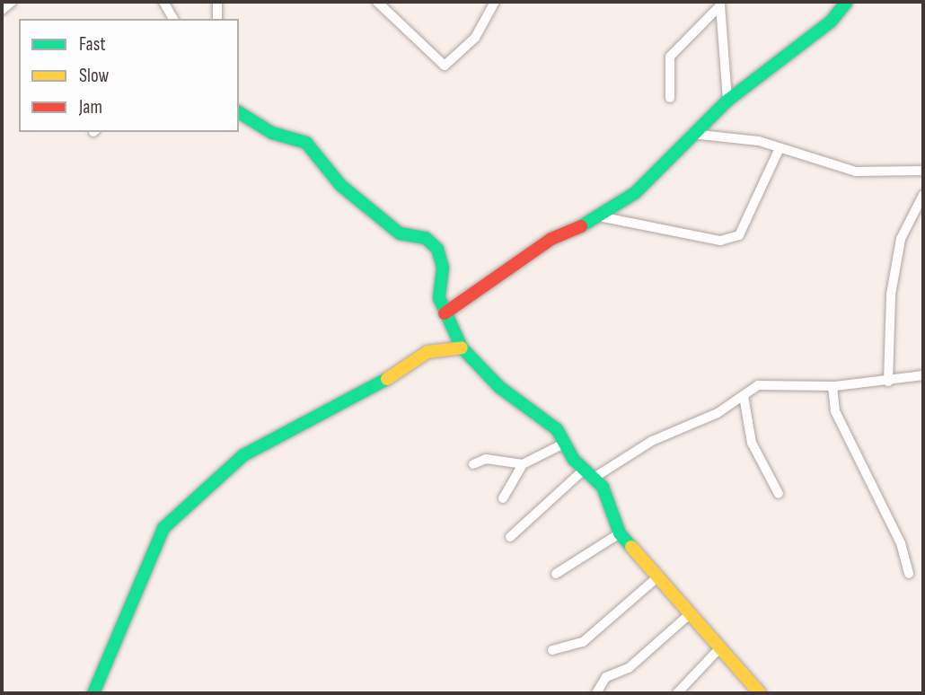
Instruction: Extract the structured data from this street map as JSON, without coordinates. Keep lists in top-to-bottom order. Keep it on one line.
{"legend":["Fast","Slow","Jam"]}
